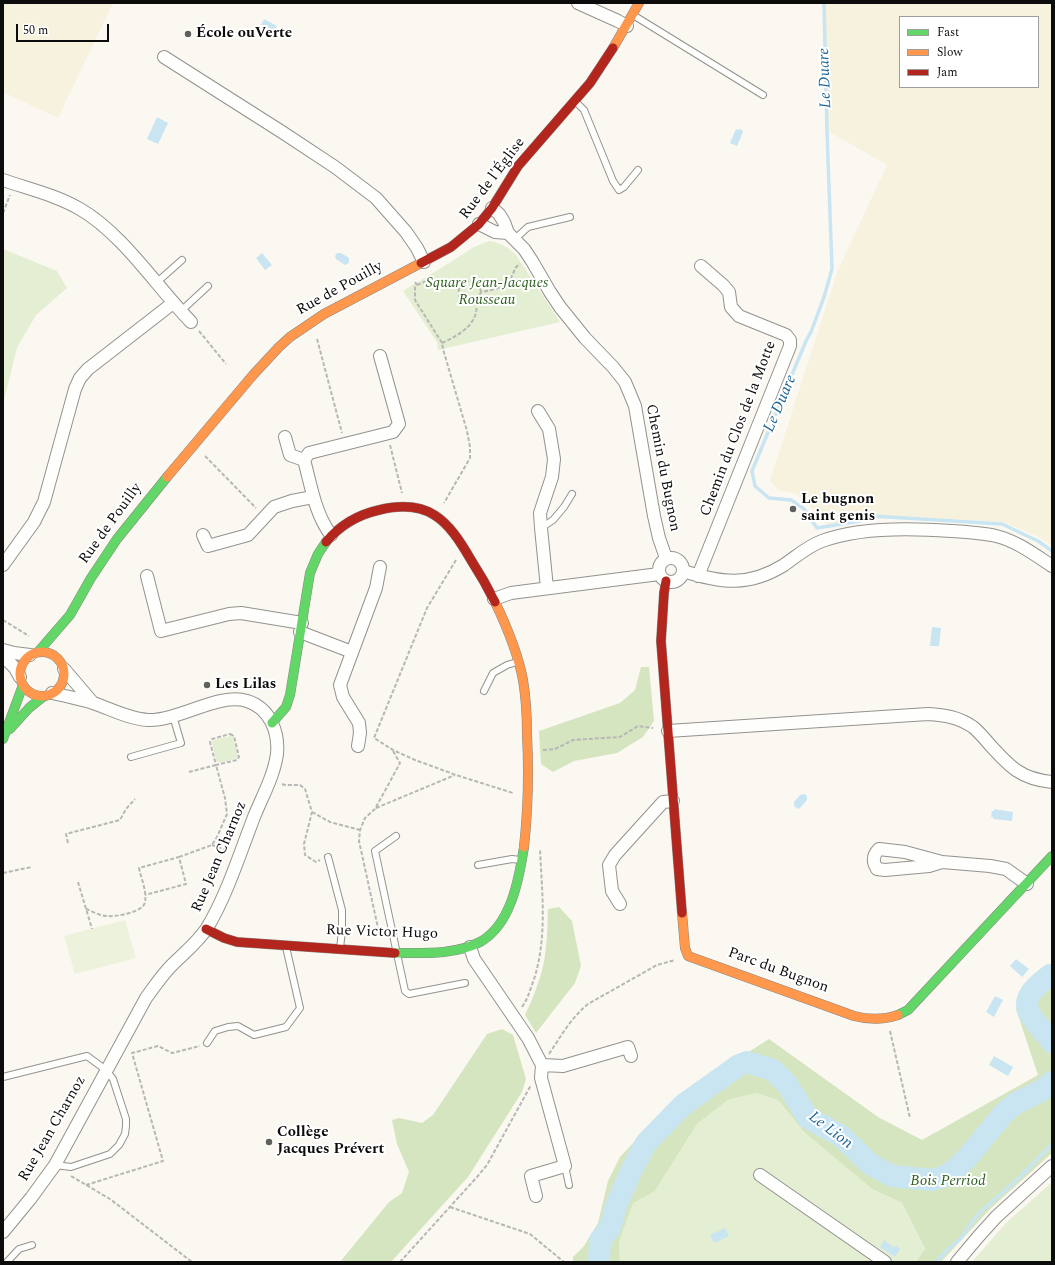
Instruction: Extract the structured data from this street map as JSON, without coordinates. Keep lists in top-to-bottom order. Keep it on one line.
{"streets":{"street":["Rue de l'Église","Rue de Pouilly","Chemin du Clos de la Motte","Chemin du Bugnon","Rue Jean Charnoz","Rue Victor Hugo","Parc du Bugnon"]},"crossings":[["Rue de l'Église","Rue de Pouilly"],["Rue de l'Église","Chemin du Bugnon"],["Rue de Pouilly","Rue Jean Charnoz"],["Chemin du Bugnon","Parc du Bugnon"],["Rue Jean Charnoz","Rue Victor Hugo"]],"water":["Le Duare","Le Lion"],"parks":["Square Jean-Jacques Rousseau","Bois Perriod"],"places":["École ouVerte","Le bugnon saint genis","Les Lilas","Collège Jacques Prévert"],"legend":["Fast","Slow","Jam"],"scale_bar":"50 m"}
